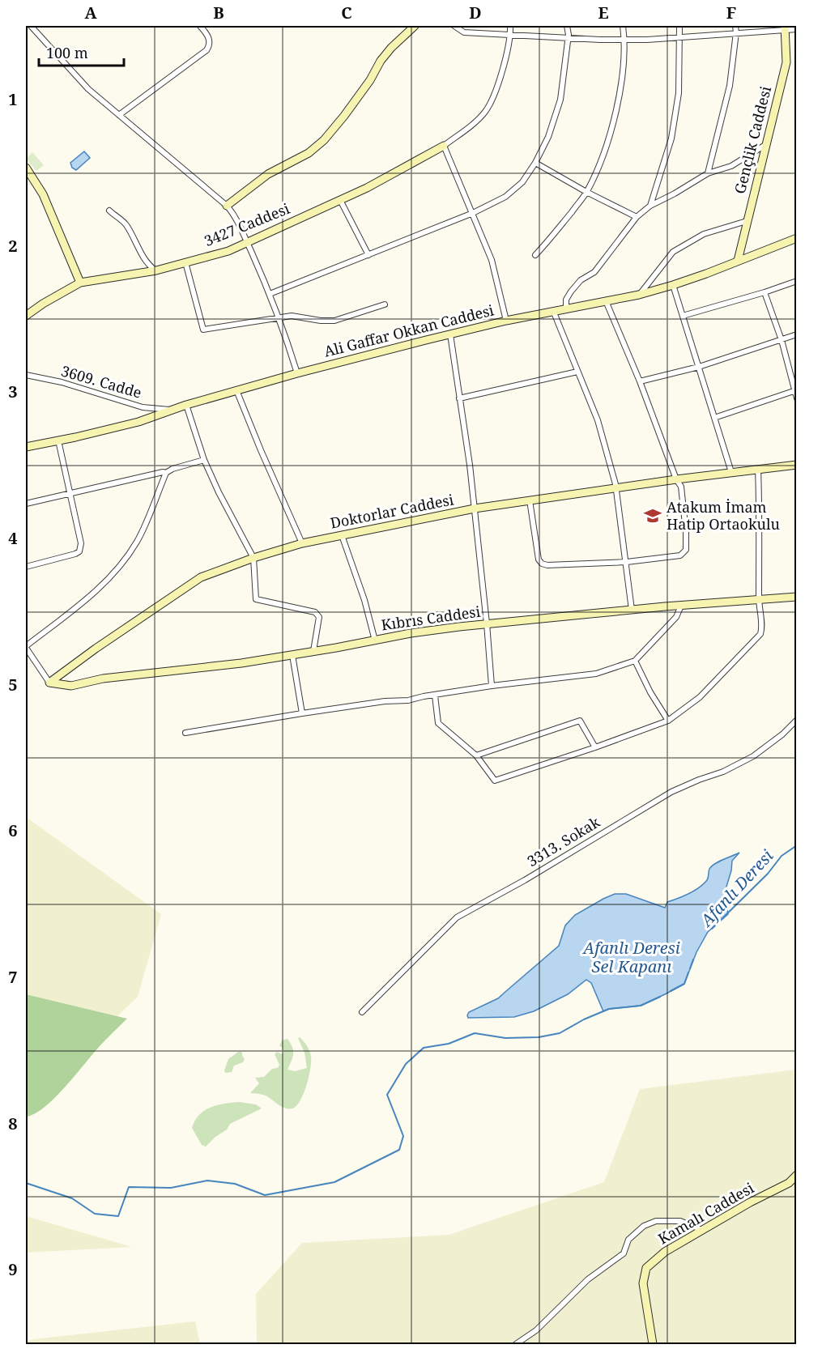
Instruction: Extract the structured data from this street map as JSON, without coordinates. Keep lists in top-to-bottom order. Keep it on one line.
{"streets":{"street":["Gençlik Caddesi","3427 Caddesi","Ali Gaffar Okkan Caddesi","3609. Cadde","Doktorlar Caddesi","Kıbrıs Caddesi","3313. Sokak","Kamalı Caddesi"]},"crossings":[["Gençlik Caddesi","Ali Gaffar Okkan Caddesi"],["Ali Gaffar Okkan Caddesi","3609. Cadde"],["Doktorlar Caddesi","Kıbrıs Caddesi"]],"water":["Afanlı Deresi","Afanlı Deresi Sel Kapanı"],"places":{"school or university":["Atakum İmam Hatip Ortaokulu"]},"scale_bar":"100 m","grid":{"columns":["A","B","C","D","E","F"],"rows":["1","2","3","4","5","6","7","8","9"]}}
